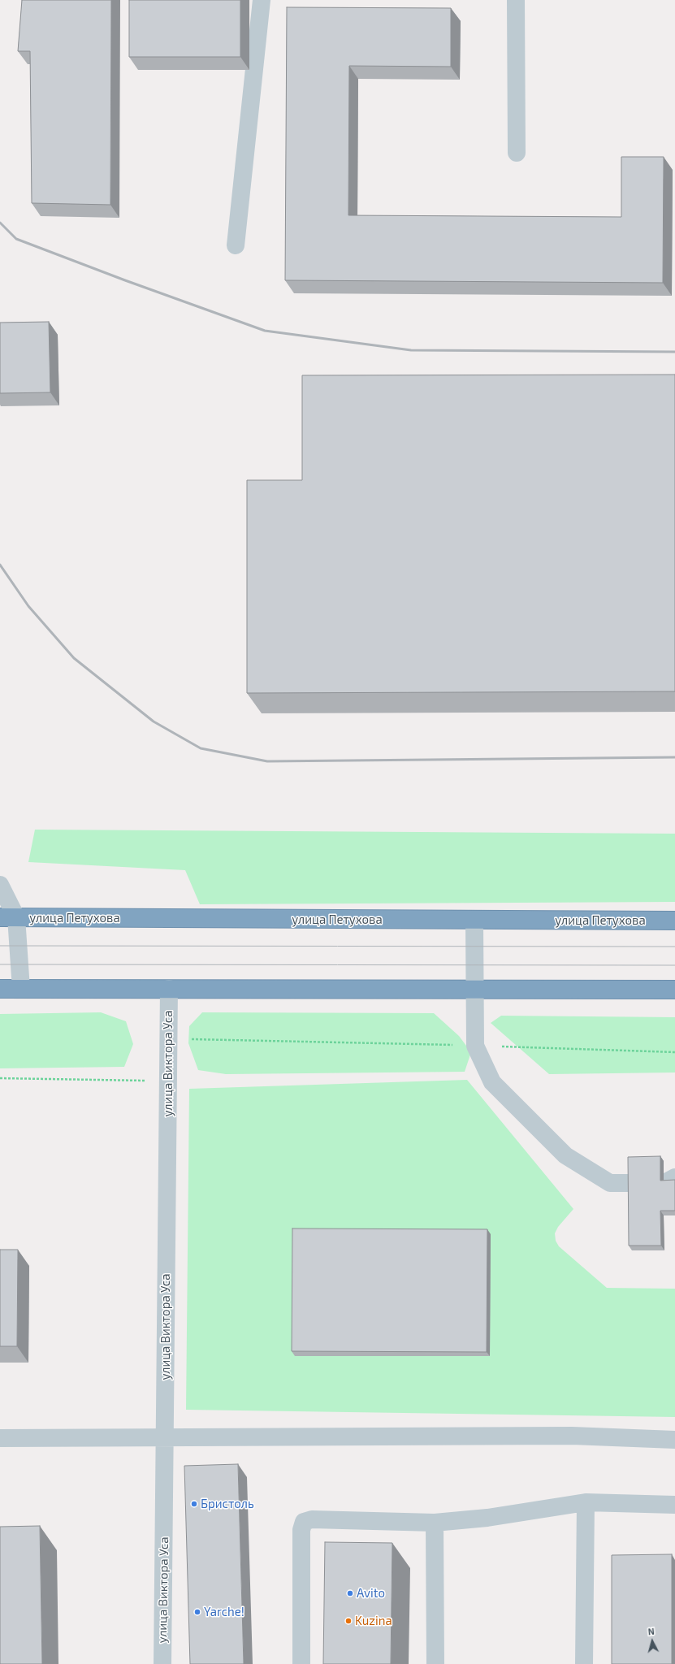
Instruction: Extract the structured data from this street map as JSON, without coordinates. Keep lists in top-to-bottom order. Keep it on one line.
{"streets":{"highway":["улица Петухова"],"street":["улица Виктора Уса"]},"places":["Бристоль","Avito","Yarche!","Kuzina"],"north":"top"}
